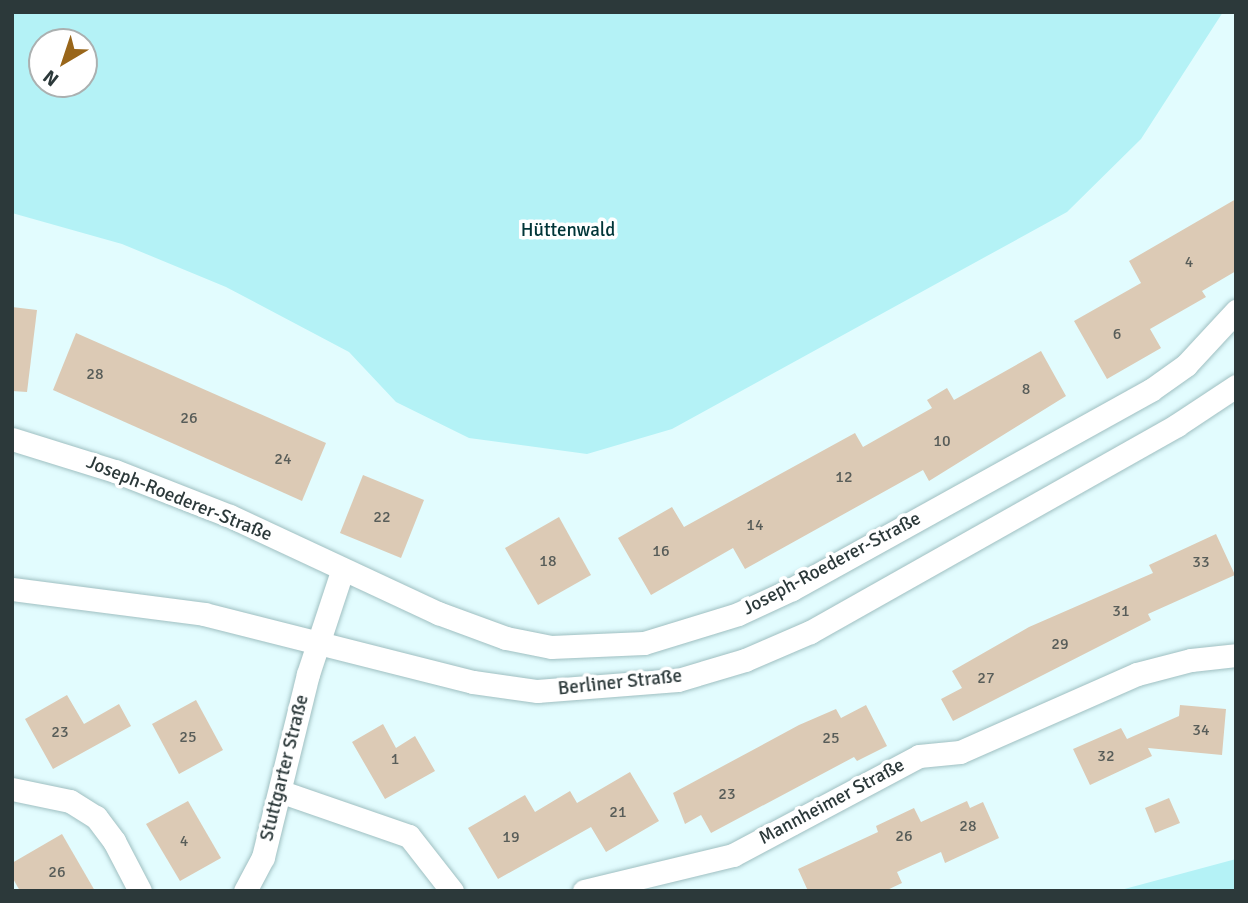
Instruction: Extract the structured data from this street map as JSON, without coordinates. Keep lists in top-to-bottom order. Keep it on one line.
{"streets":{"street":["Joseph-Roederer-Straße","Berliner Straße","Stuttgarter Straße","Mannheimer Straße"]},"crossings":[["Berliner Straße","Stuttgarter Straße"]],"parks":["Hüttenwald"],"house_numbers":["4","6","28","8","26","10","24","12","22","14","16","18","33","31","29","27","34","23","25","25","32","1","23","21","28","26","19","4","26"],"north":"bottom left"}
